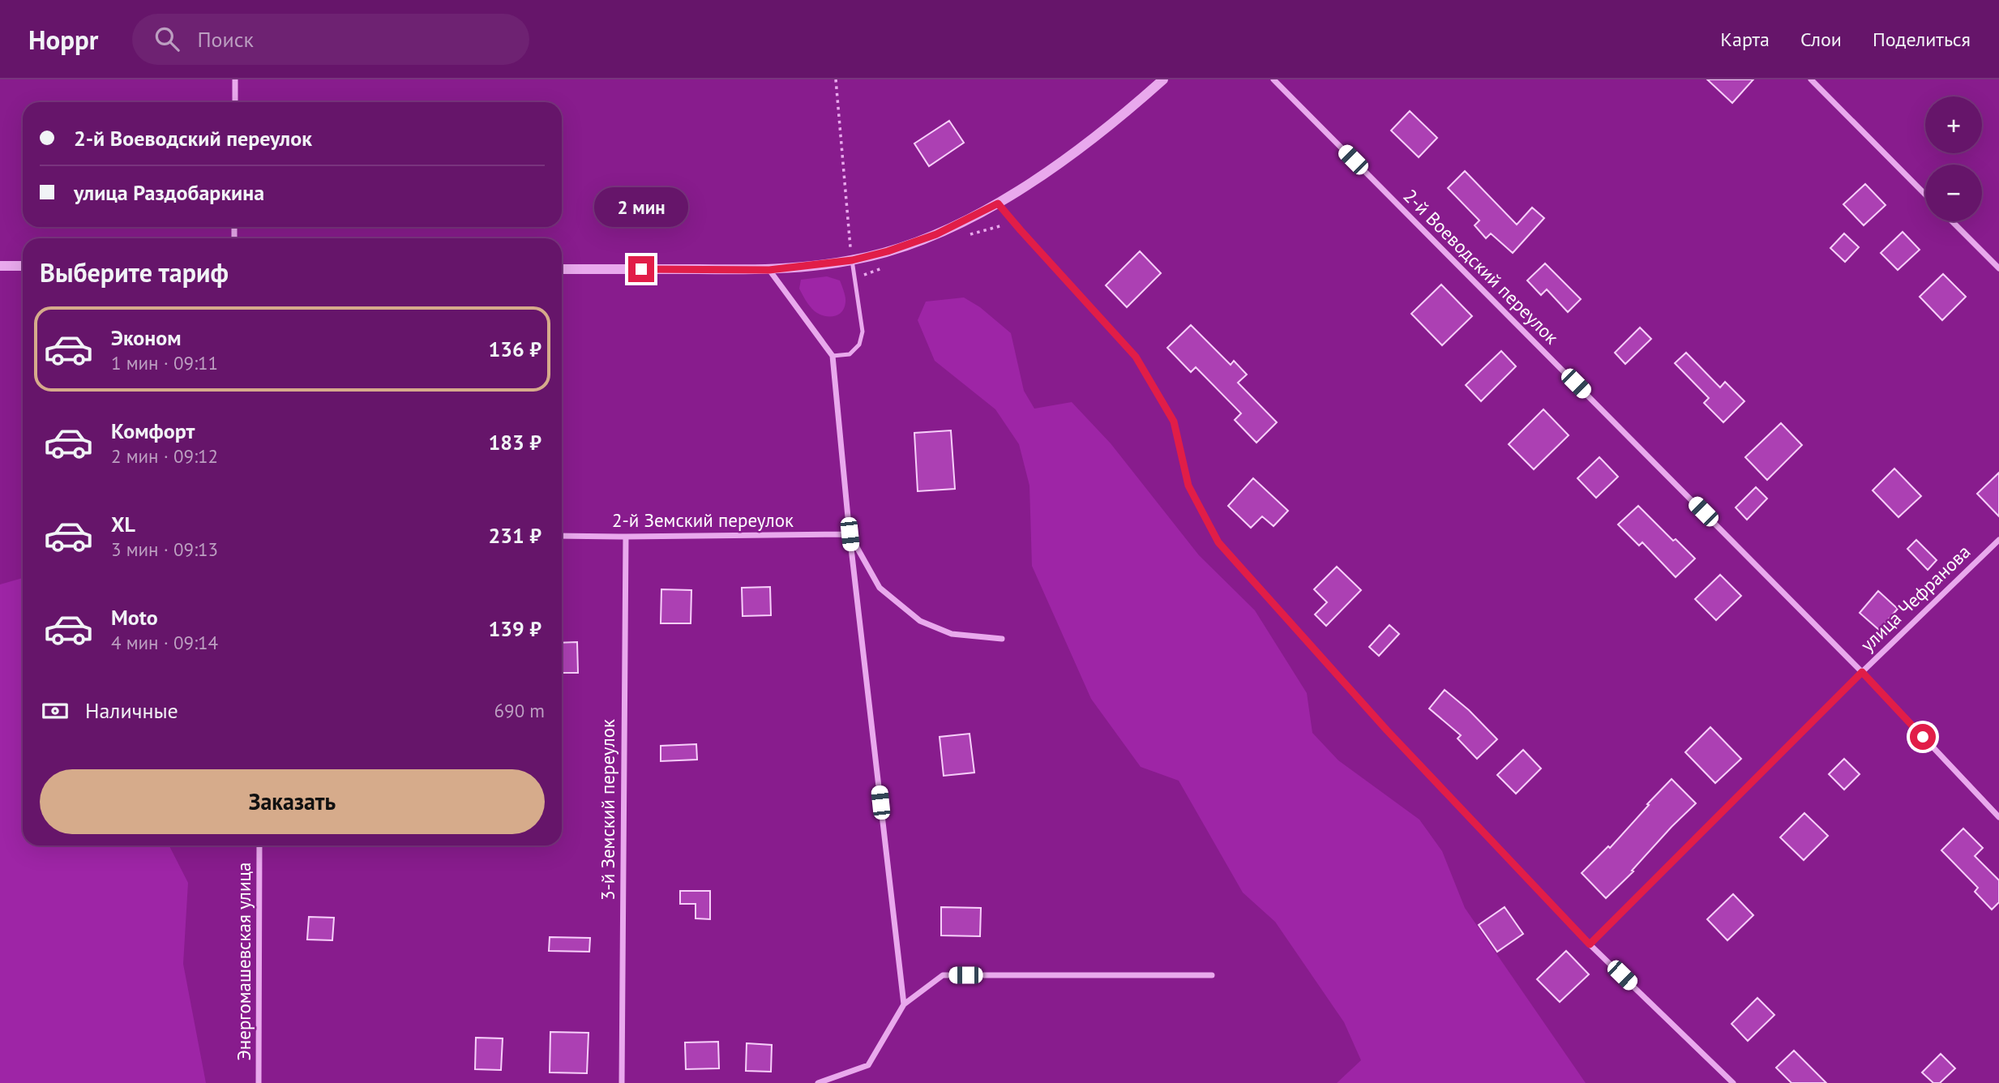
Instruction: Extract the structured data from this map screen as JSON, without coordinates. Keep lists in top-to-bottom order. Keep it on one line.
{"streets":{"street":["2-й Воеводский переулок","2-й Земский переулок","улица Чефранова","3-й Земский переулок","Энергомашевская улица"]},"crossings":[["2-й Воеводский переулок","улица Чефранова"],["2-й Земский переулок","3-й Земский переулок"]],"page":{"header":"Hoppr","search":"Поиск","nav":["Карта","Слои","Поделиться"],"map_buttons":["+","−"],"banner":["2-й Воеводский переулок","улица Раздобаркина"],"bubble":"2 мин","heading":"Выберите тариф","list":[{"name":"Эконом","note":"1 мин · 09:11","value":"136 ₽"},{"name":"Комфорт","note":"2 мин · 09:12","value":"183 ₽"},{"name":"XL","note":"3 мин · 09:13","value":"231 ₽"},{"name":"Moto","note":"4 мин · 09:14","value":"139 ₽"}],"pay":["Наличные","690 m"],"buttons":"Заказать"}}
